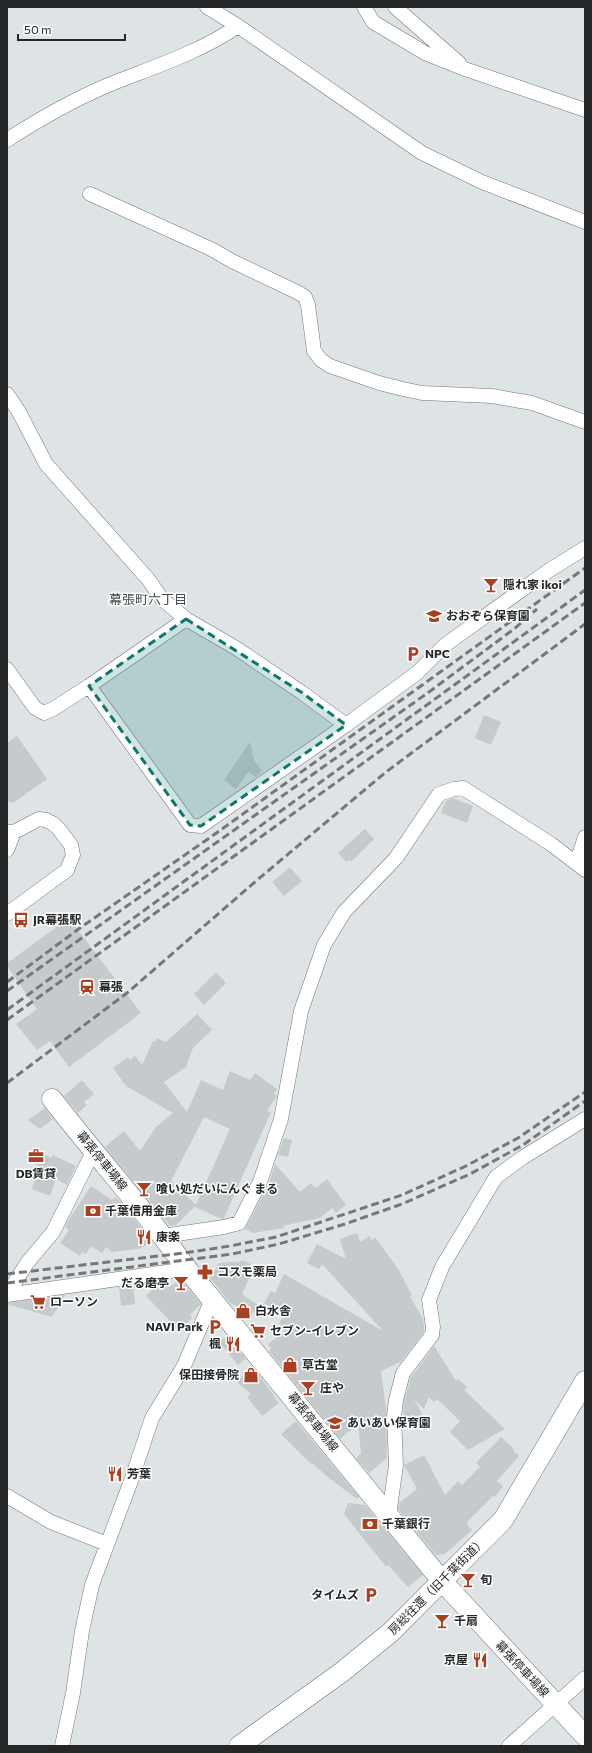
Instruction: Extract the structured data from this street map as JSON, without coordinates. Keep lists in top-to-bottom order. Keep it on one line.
{"streets":{"main road":["幕張停車場線","房総往還（旧千葉街道）"]},"crossings":[["幕張停車場線","房総往還（旧千葉街道）"]],"districts":["幕張町六丁目"],"places":{"bar":["隠れ家 ikoi","喰い処だいにんぐ まる","だる磨亭","庄や","旬","千扇"],"school or university":["おおぞら保育園","あいあい保育園"],"parking":["NPC","NAVI Park","タイムズ"],"bus stop":["JR幕張駅"],"station":["幕張"],"office":["DB賃貸"],"bank":["千葉信用金庫","千葉銀行"],"restaurant":["康楽","楓","芳葉","京屋"],"pharmacy":["コスモ薬局"],"supermarket":["ローソン","セブン-イレブン"],"shop":["白水舎","草古堂","保田接骨院"]},"scale_bar":"50 m"}
